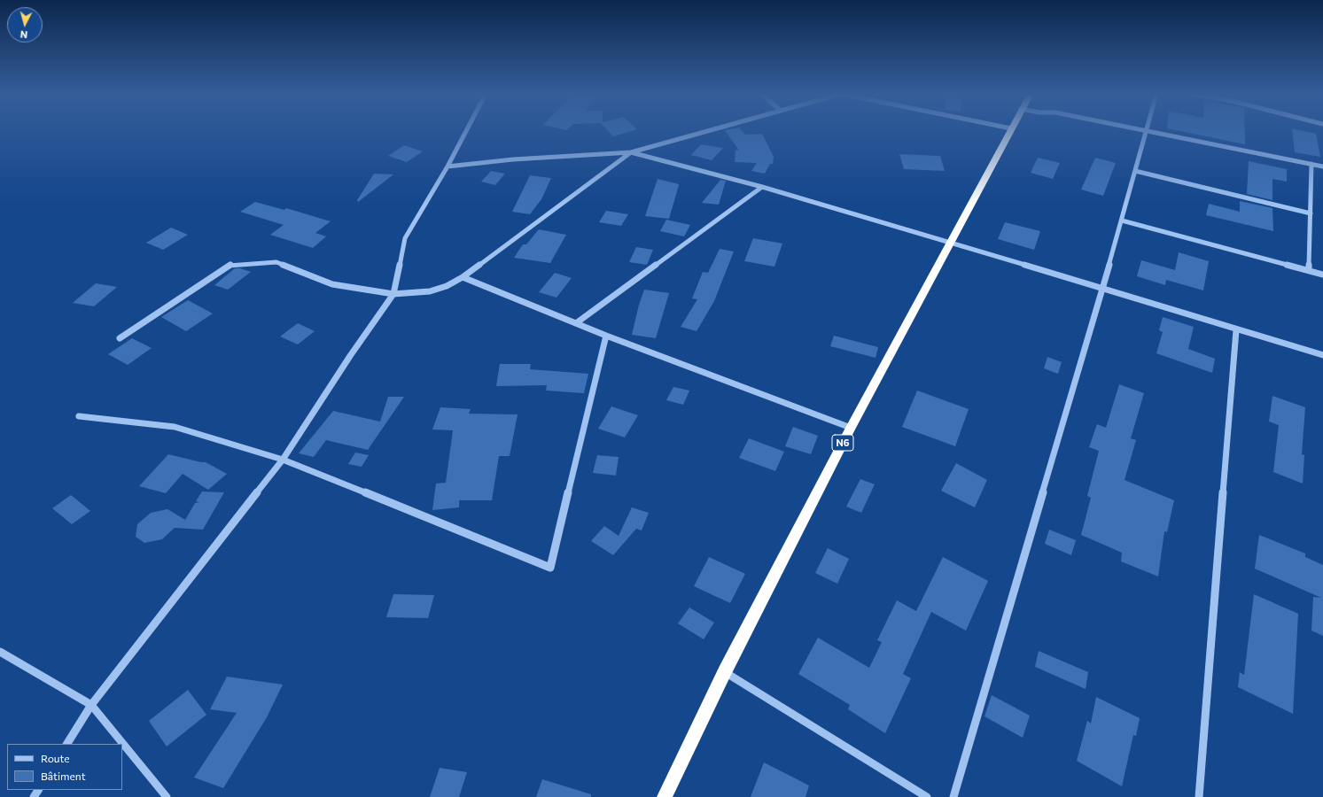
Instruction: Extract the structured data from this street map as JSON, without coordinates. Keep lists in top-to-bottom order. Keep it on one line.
{"streets":{"highway":["N6"]},"legend":["Route","Bâtiment"],"north":"bottom"}
